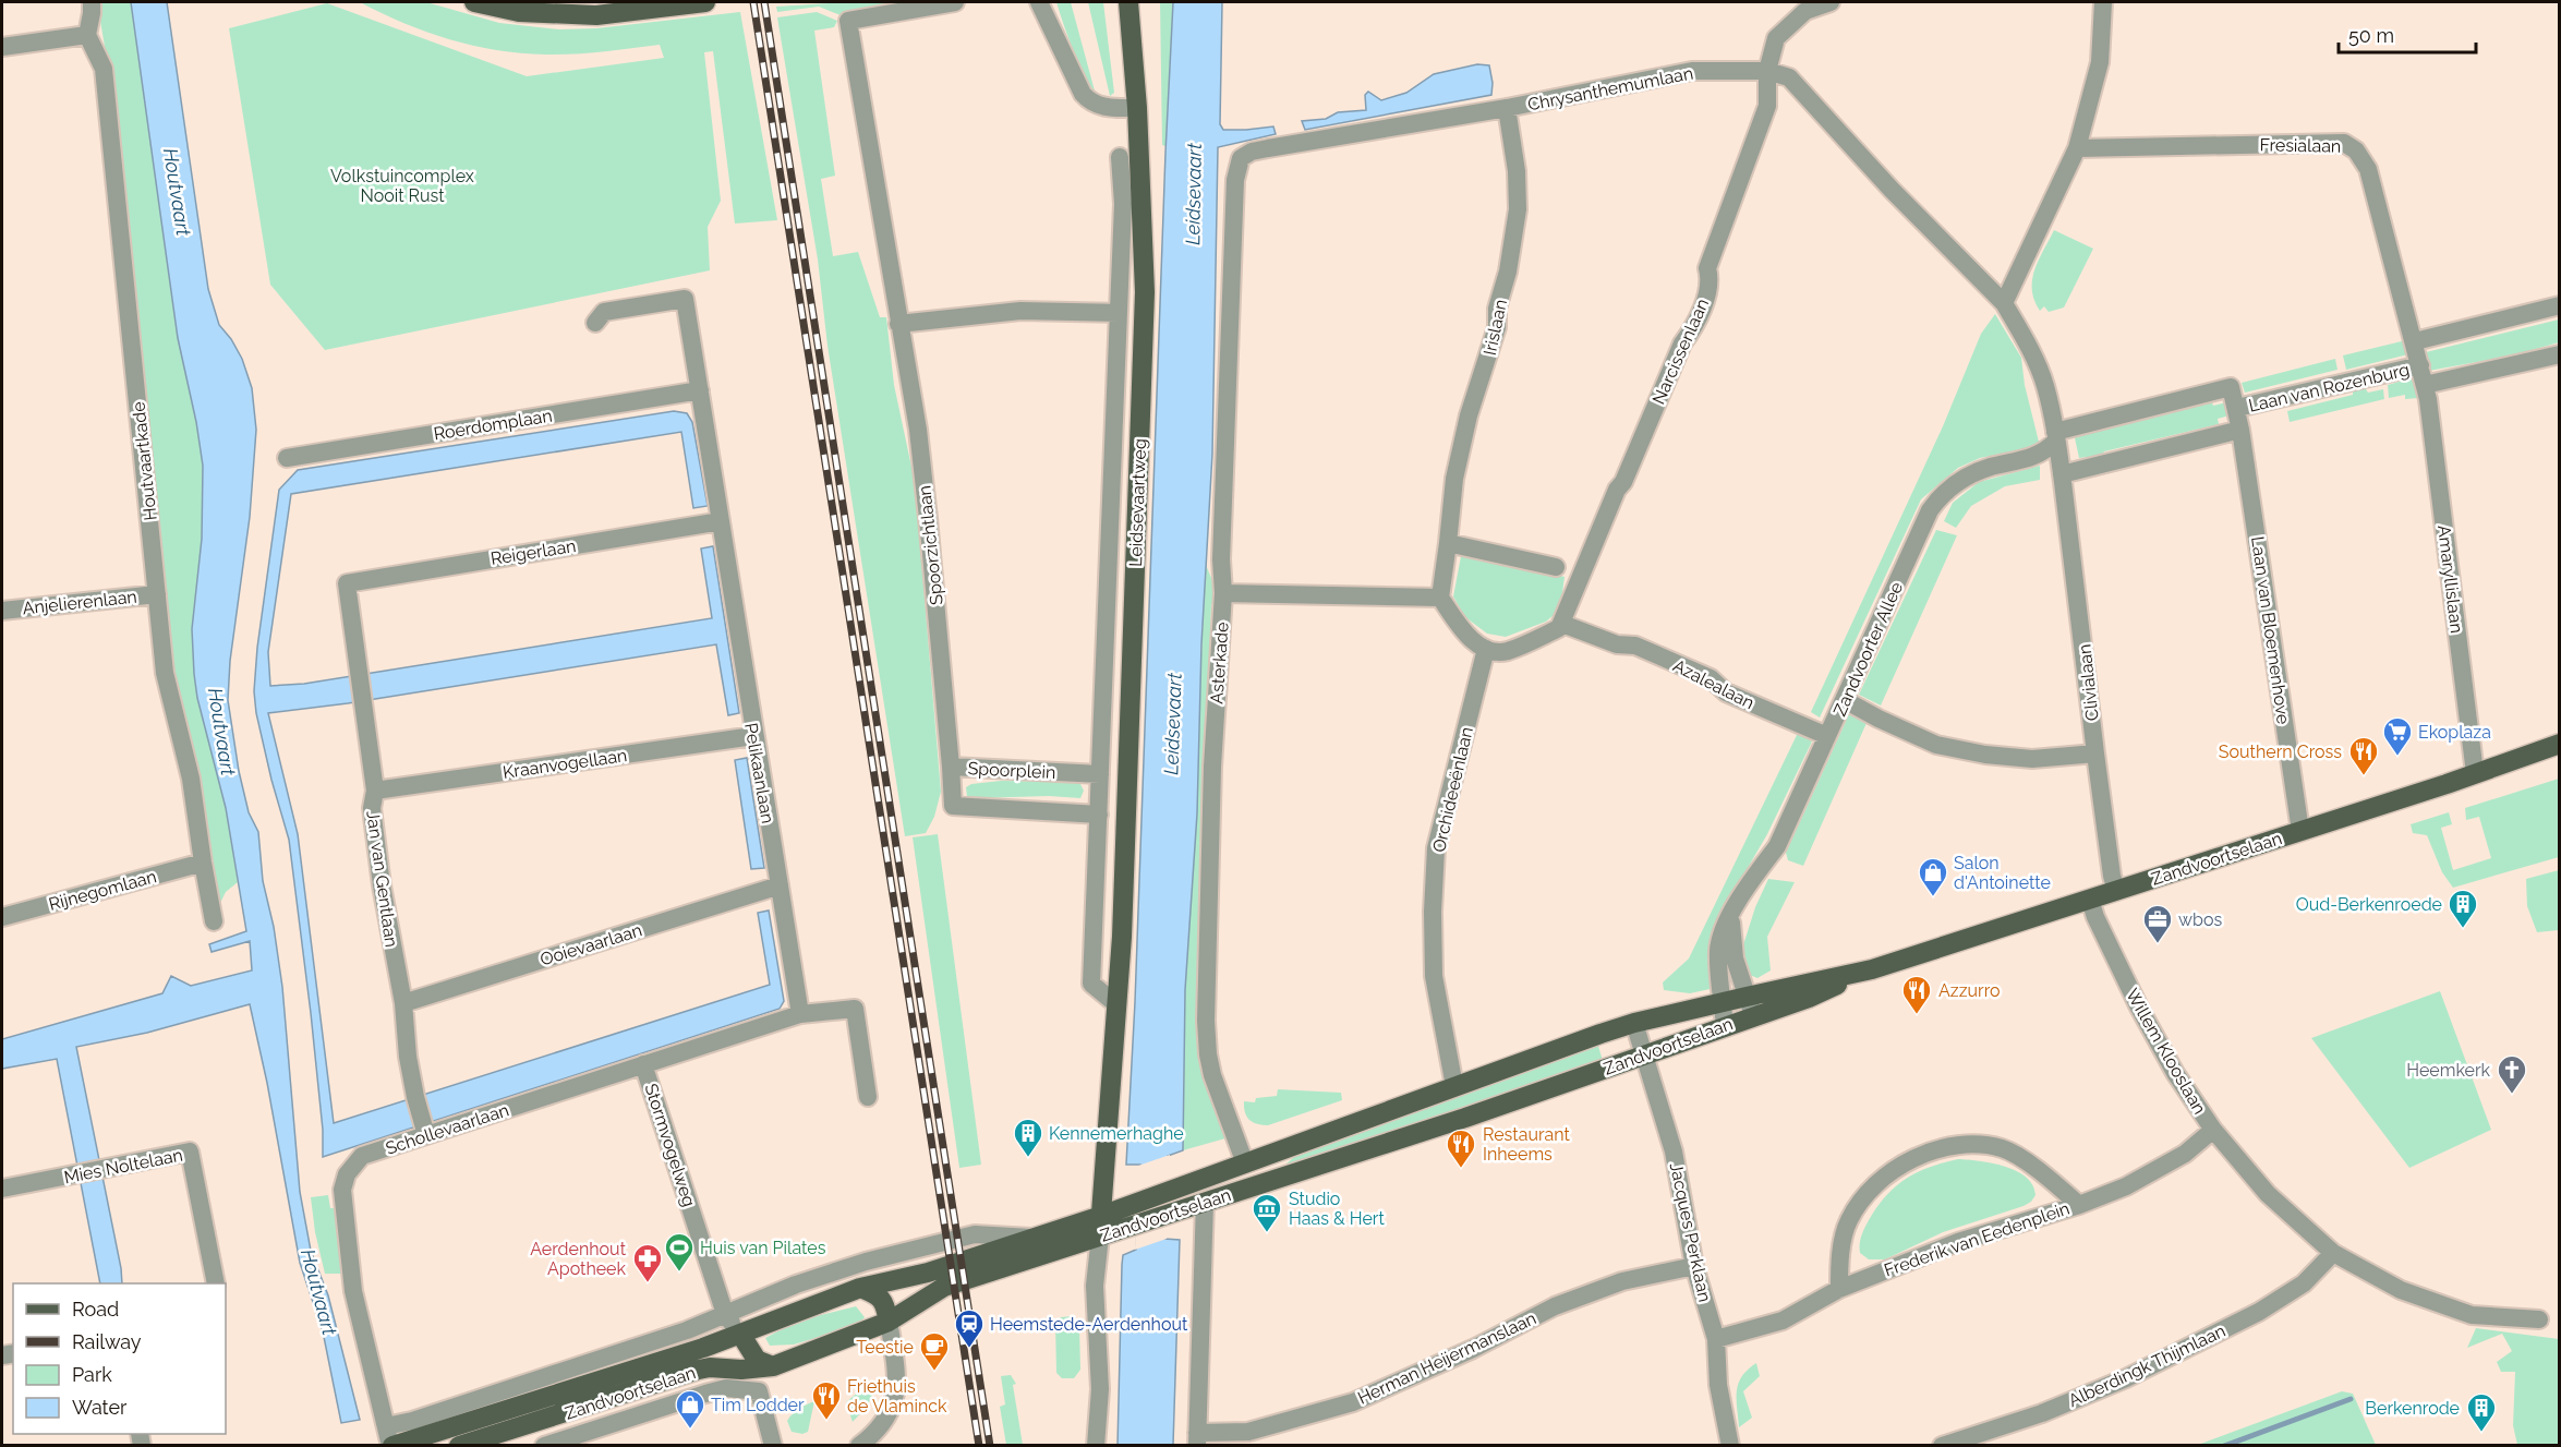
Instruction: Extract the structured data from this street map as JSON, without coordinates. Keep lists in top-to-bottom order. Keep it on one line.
{"streets":{"main road":["Leidsevaartweg","Zandvoortselaan"],"street":["Chrysanthemumlaan","Fresialaan","Irislaan","Narcissenlaan","Laan van Rozenburg","Roerdomplaan","Houtvaartkade","Spoorzichtlaan","Reigerlaan","Amaryllislaan","Anjelierenlaan","Laan van Bloemenhove","Zandvoorter Allee","Asterkade","Clivialaan","Azalealaan","Kraanvogellaan","Spoorplein","Pelikaanlaan","Orchideeënlaan","Jan van Gentlaan","Rijnegomlaan","Ooievaarlaan","Willem Klooslaan","Schollevaarlaan","Stormvogelweg","Mies Noltelaan","Jacques Perklaan","Frederik van Eedenplein","Herman Heijermanslaan","Alberdingk Thijmlaan"]},"crossings":[["Chrysanthemumlaan","Irislaan"],["Chrysanthemumlaan","Narcissenlaan"],["Chrysanthemumlaan","Asterkade"],["Fresialaan","Laan van Rozenburg"],["Fresialaan","Amaryllislaan"],["Narcissenlaan","Azalealaan"],["Laan van Rozenburg","Amaryllislaan"],["Laan van Rozenburg","Laan van Bloemenhove"],["Laan van Rozenburg","Zandvoorter Allee"],["Laan van Rozenburg","Clivialaan"],["Roerdomplaan","Pelikaanlaan"],["Houtvaartkade","Anjelierenlaan"],["Houtvaartkade","Rijnegomlaan"],["Leidsevaartweg","Spoorplein"],["Leidsevaartweg","Zandvoortselaan"],["Spoorzichtlaan","Spoorplein"],["Reigerlaan","Pelikaanlaan"],["Reigerlaan","Jan van Gentlaan"],["Amaryllislaan","Zandvoortselaan"],["Laan van Bloemenhove","Zandvoortselaan"],["Zandvoorter Allee","Azalealaan"],["Zandvoorter Allee","Zandvoortselaan"],["Asterkade","Zandvoortselaan"],["Clivialaan","Zandvoortselaan"],["Kraanvogellaan","Pelikaanlaan"],["Kraanvogellaan","Jan van Gentlaan"],["Pelikaanlaan","Ooievaarlaan"],["Pelikaanlaan","Schollevaarlaan"],["Orchideeënlaan","Zandvoortselaan"],["Zandvoortselaan","Willem Klooslaan"],["Zandvoortselaan","Schollevaarlaan"],["Zandvoortselaan","Stormvogelweg"],["Zandvoortselaan","Jacques Perklaan"],["Jan van Gentlaan","Ooievaarlaan"],["Jan van Gentlaan","Schollevaarlaan"],["Willem Klooslaan","Frederik van Eedenplein"],["Willem Klooslaan","Alberdingk Thijmlaan"],["Schollevaarlaan","Stormvogelweg"],["Jacques Perklaan","Frederik van Eedenplein"],["Jacques Perklaan","Herman Heijermanslaan"]],"water":["Houtvaart","Leidsevaart"],"parks":["Volkstuincomplex Nooit Rust"],"places":{"supermarket":["Ekoplaza"],"restaurant":["Southern Cross","Azzurro","Restaurant Inheems","Friethuis de Vlaminck"],"shop":["Salon d'Antoinette","Tim Lodder"],"building":["Oud-Berkenroede","Kennemerhaghe","Berkenrode"],"office":["wbos"],"church":["Heemkerk"],"museum":["Studio Haas & Hert"],"sports":["Huis van Pilates"],"pharmacy":["Aerdenhout Apotheek"],"station":["Heemstede-Aerdenhout"],"cafe":["Teestie"]},"legend":["Road","Railway","Park","Water"],"scale_bar":"50 m"}
